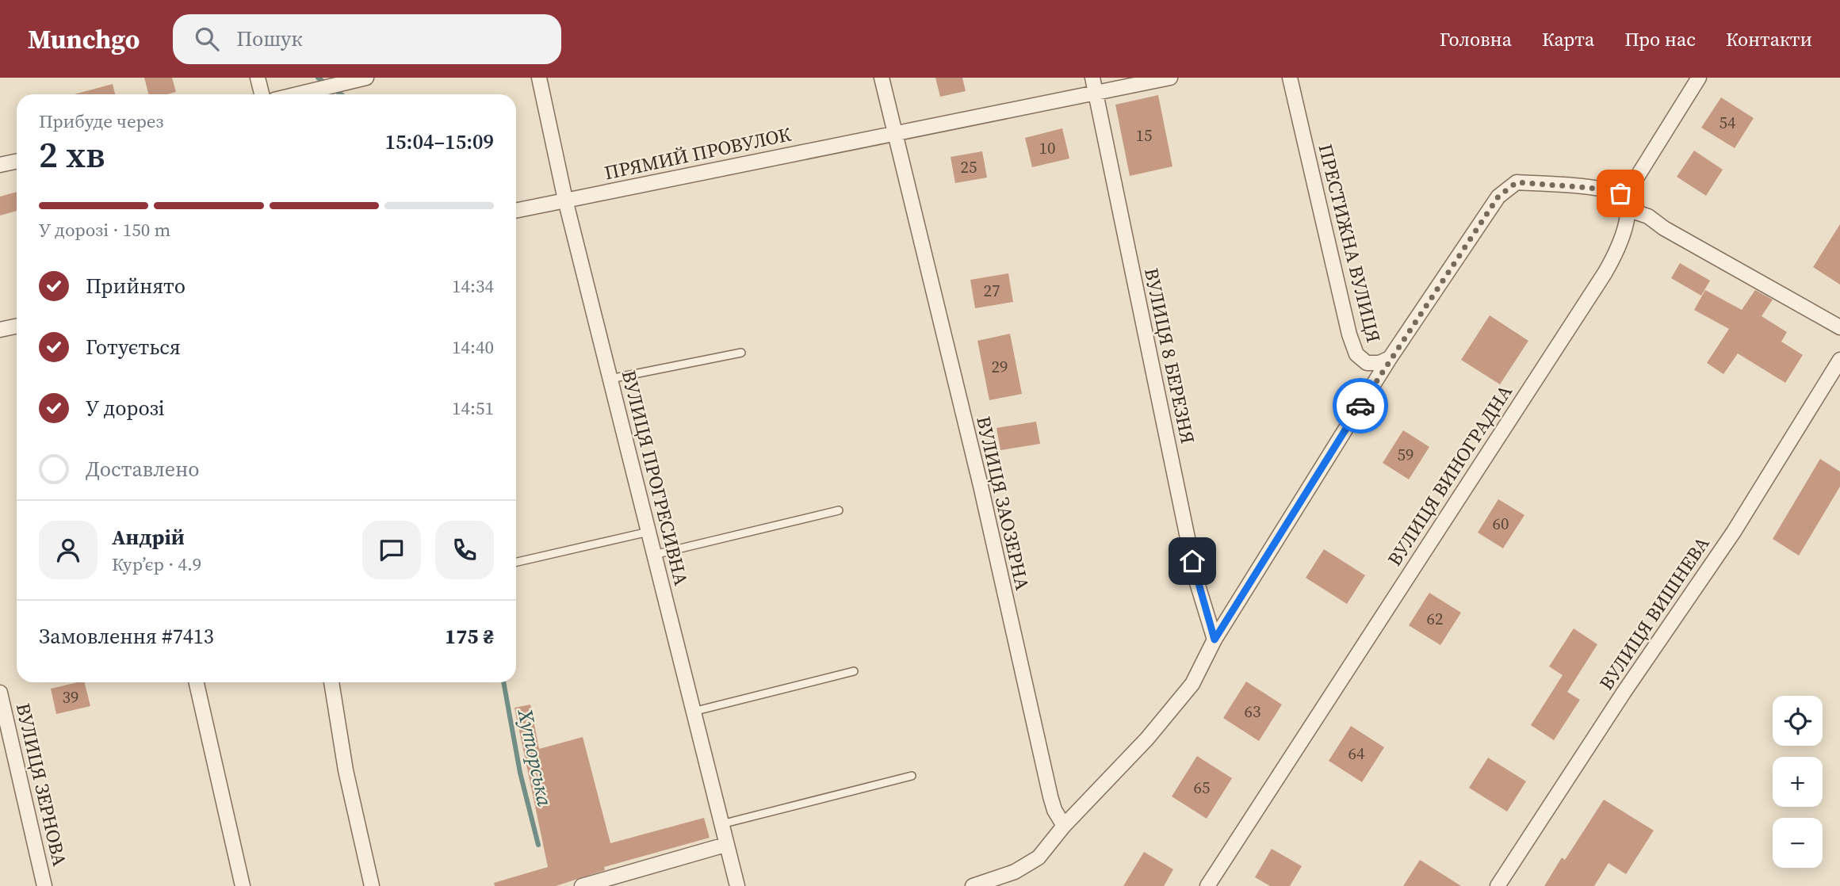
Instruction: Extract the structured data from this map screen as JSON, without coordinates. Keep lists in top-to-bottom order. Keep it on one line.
{"streets":{"street":["ПРЯМИЙ ПРОВУЛОК","ПРЕСТИЖНА ВУЛИЦЯ","ВУЛИЦЯ 8 БЕРЕЗНЯ","ВУЛИЦЯ ВИНОГРАДНА","ВУЛИЦЯ ПРОГРЕСИВНА","ВУЛИЦЯ ЗАОЗЕРНА","ВУЛИЦЯ ВИШНЕВА","ВУЛИЦЯ ЗЕРНОВА"]},"crossings":[["ПРЯМИЙ ПРОВУЛОК","ВУЛИЦЯ 8 БЕРЕЗНЯ"],["ПРЯМИЙ ПРОВУЛОК","ВУЛИЦЯ ПРОГРЕСИВНА"],["ПРЯМИЙ ПРОВУЛОК","ВУЛИЦЯ ЗАОЗЕРНА"],["ПРЕСТИЖНА ВУЛИЦЯ","ВУЛИЦЯ ВИНОГРАДНА"]],"water":["Хуторська"],"house_numbers":["54","15","10","25","27","29","59","60","62","39","63","64","65"],"page":{"header":"Munchgo","search":"Пошук","nav":["Головна","Карта","Про нас","Контакти"],"heading":["2 хв","Прибуде через","15:04–15:09"],"panel":["Андрій","Кур’єр · 4.9","Замовлення #7413","175 ₴"],"bar":"У дорозі · 150 m","list":[["Прийнято","14:34"],["Готується","14:40"],["У дорозі","14:51"],"Доставлено"],"map_buttons":["+","−"]}}
